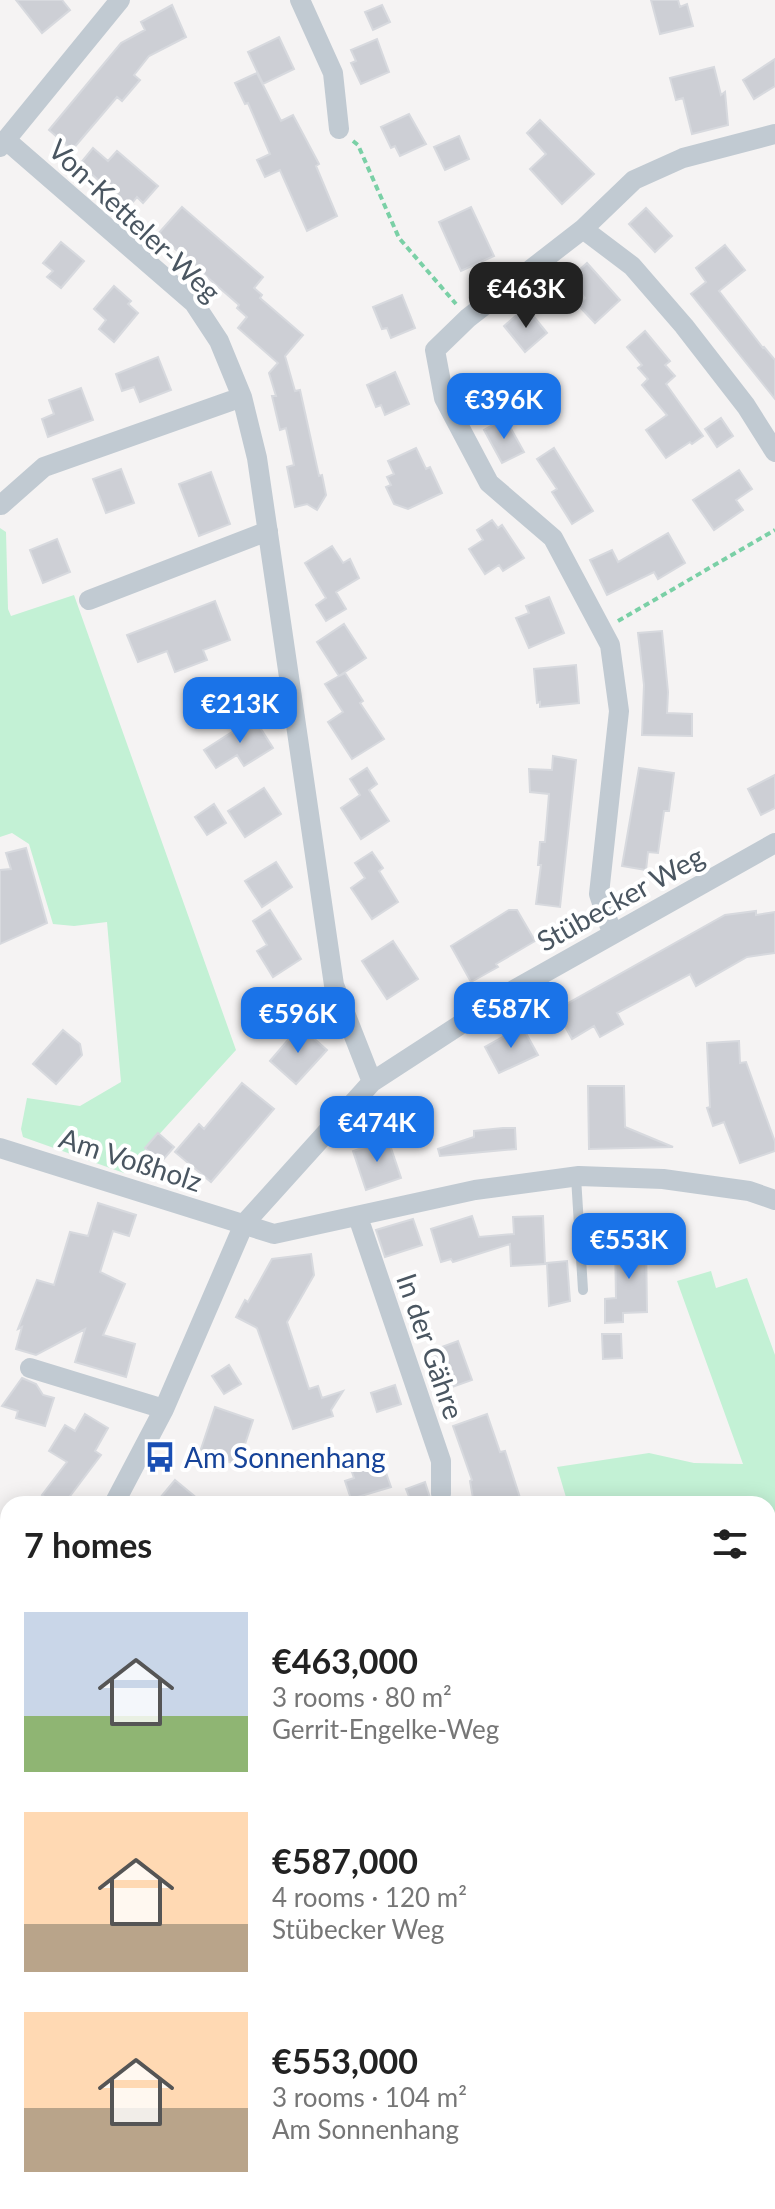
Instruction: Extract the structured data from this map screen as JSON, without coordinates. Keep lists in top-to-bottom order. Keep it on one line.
{"streets":{"street":["Von-Ketteler-Weg","Stübecker Weg","Am Voßholz","In der Gähre"]},"crossings":[["Von-Ketteler-Weg","Stübecker Weg"],["Stübecker Weg","Am Voßholz"]],"places":{"bus stop":["Am Sonnenhang"]},"page":{"price":["€463K","€396K","€213K","€587K","€596K","€474K","€553K"],"heading":"7 homes","list":[{"name":"€463,000","note":"3 rooms · 80 m² · Gerrit-Engelke-Weg"},{"name":"€587,000","note":"4 rooms · 120 m² · Stübecker Weg"},{"name":"€553,000","note":"3 rooms · 104 m² · Am Sonnenhang"}]}}
